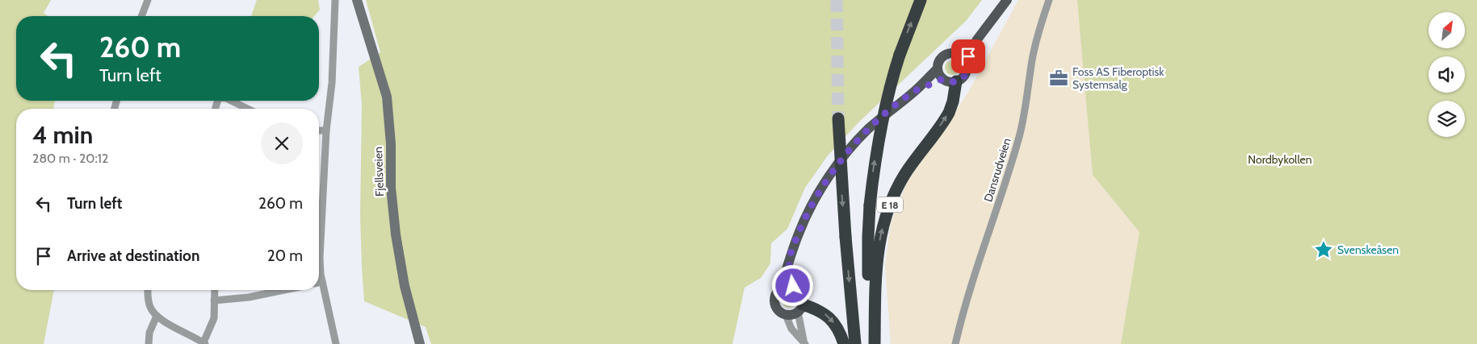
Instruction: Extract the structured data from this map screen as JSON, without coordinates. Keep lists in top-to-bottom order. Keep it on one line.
{"streets":{"highway":["E 18"],"main road":["Fjellsveien"],"street":["Dansrudveien"]},"parks":["Nordbykollen"],"places":{"office":["Foss AS Fiberoptisk Systemsalg"],"place":["Svenskeåsen"]},"north":"top right","page":{"turn":["260 m","Turn left"],"heading":["4 min","280 m · 20:12"],"list":[{"name":"Turn left","value":"260 m"},{"name":"Arrive at destination","value":"20 m"}]}}
